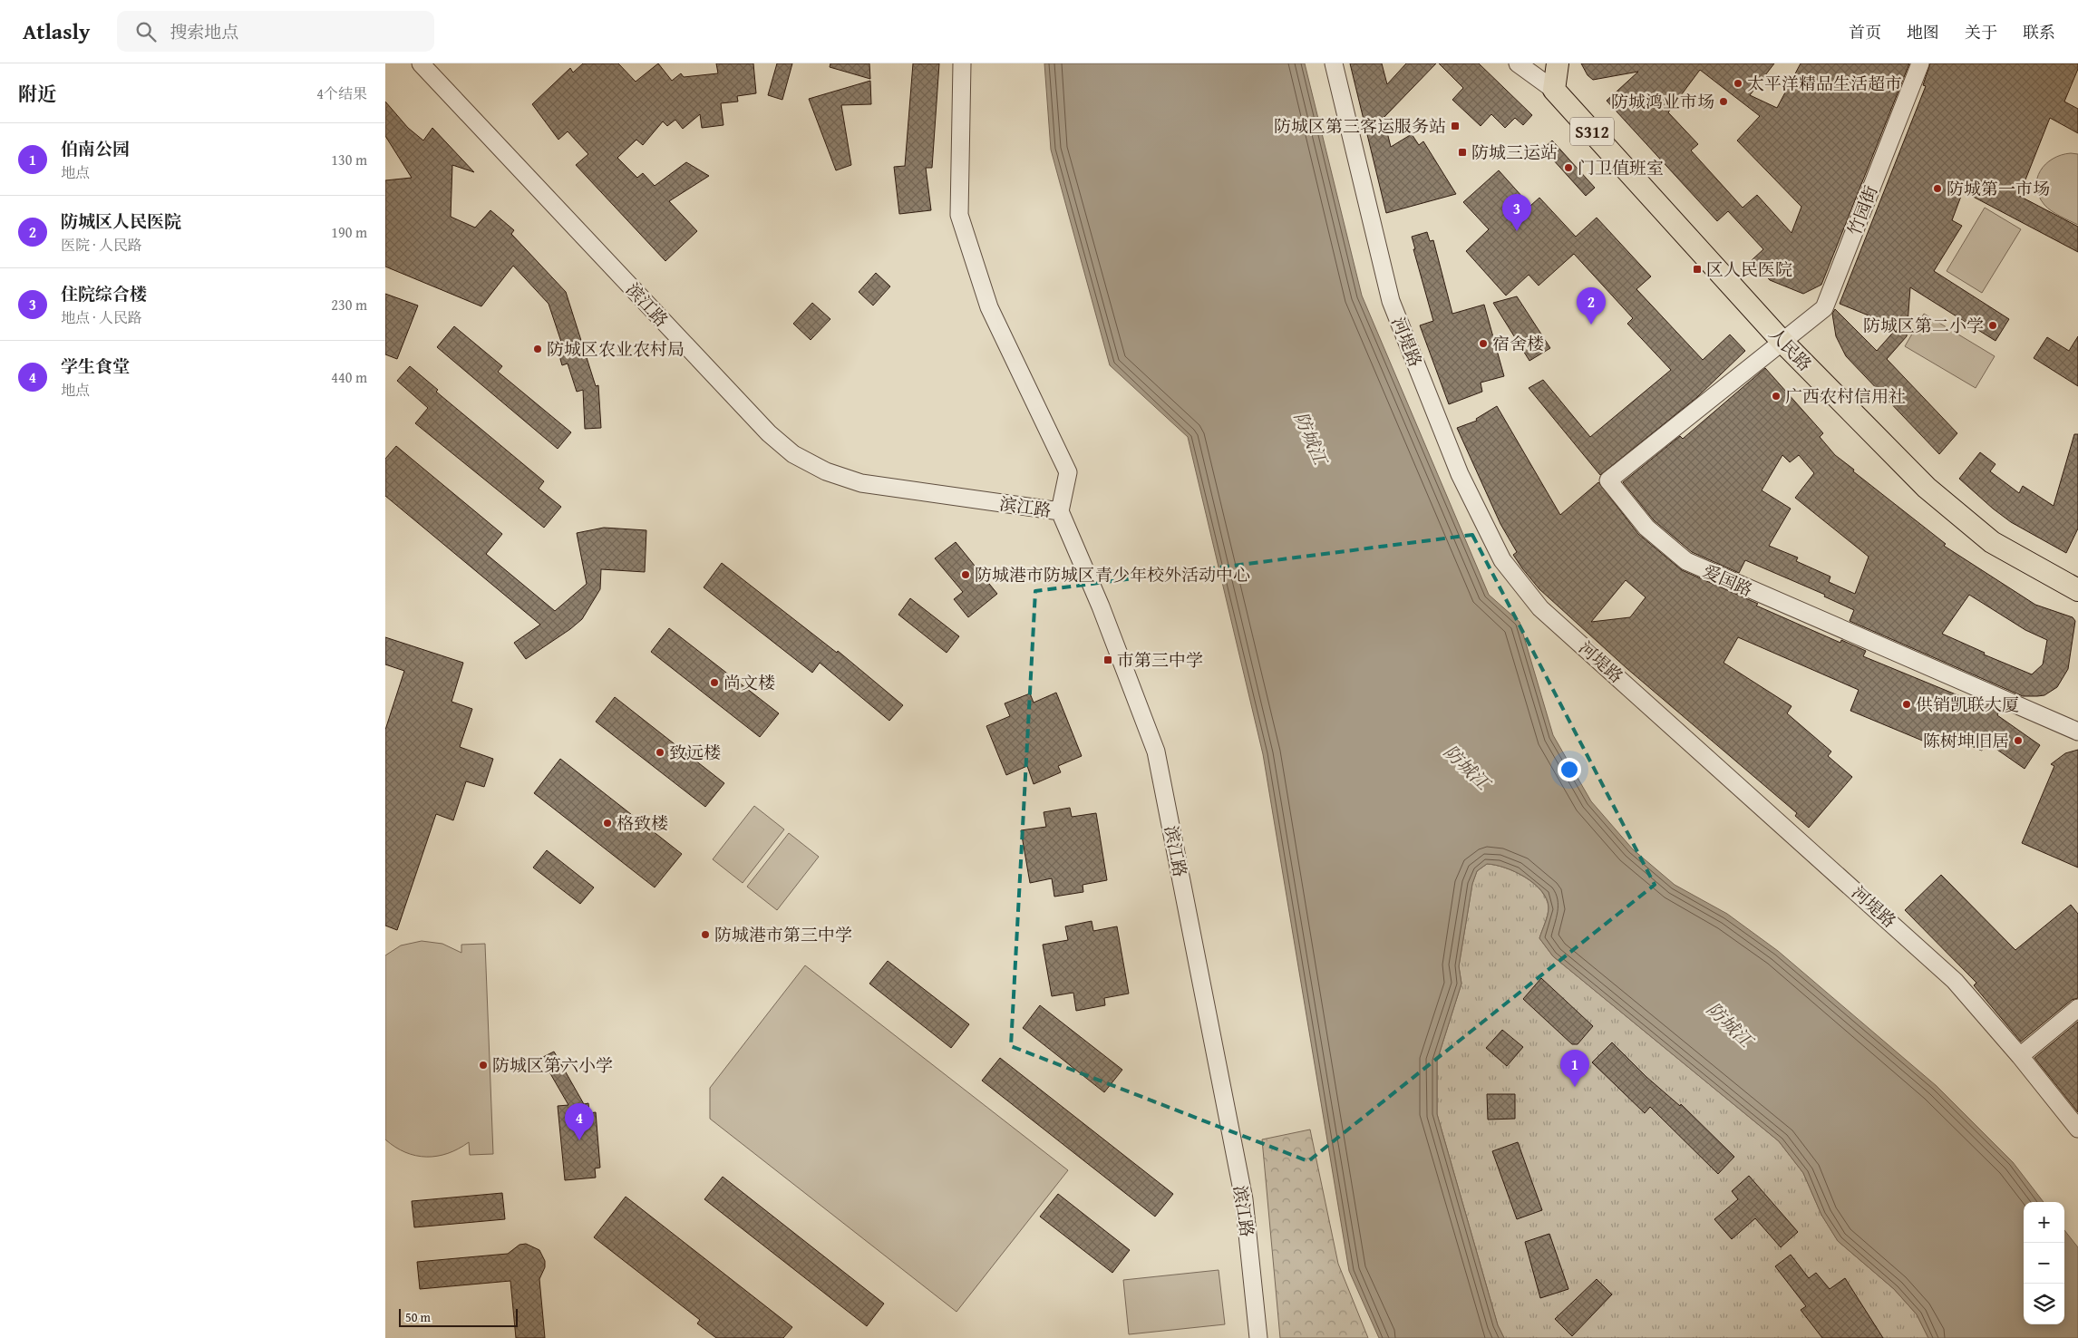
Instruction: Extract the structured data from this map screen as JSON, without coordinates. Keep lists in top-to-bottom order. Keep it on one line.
{"streets":{"main road":["S312","人民路"],"street":["竹园街","滨江路","河堤路","爱国路"]},"crossings":[["竹园街","人民路"],["竹园街","爱国路"],["人民路","爱国路"]],"water":["防城江"],"places":{"other":["太平洋精品生活超市","防城鸿业市场","门卫值班室","防城第一市场","防城区第二小学","宿舍楼","防城区农业农村局","广西农村信用社","防城港市防城区青少年校外活动中心","尚文楼","供销凯联大厦","陈树坤旧居","致远楼","格致楼","防城港市第三中学","防城区第六小学"],"transit":["防城区第三客运服务站","防城三运站","区人民医院","巿第三中学"]},"scale_bar":"50 m","page":{"header":"Atlasly","search":"搜索地点","nav":["首页","地图","关于","联系"],"heading":["附近","4个结果"],"list":[{"mark":"1","name":"伯南公园","note":"地点","value":"130 m"},{"mark":"2","name":"防城区人民医院","note":"医院 · 人民路","value":"190 m"},{"mark":"3","name":"住院综合楼","note":"地点 · 人民路","value":"230 m"},{"mark":"4","name":"学生食堂","note":"地点","value":"440 m"}],"pins":["3","2","1","4"],"map_buttons":["+","−"],"scale":"50 m"}}
